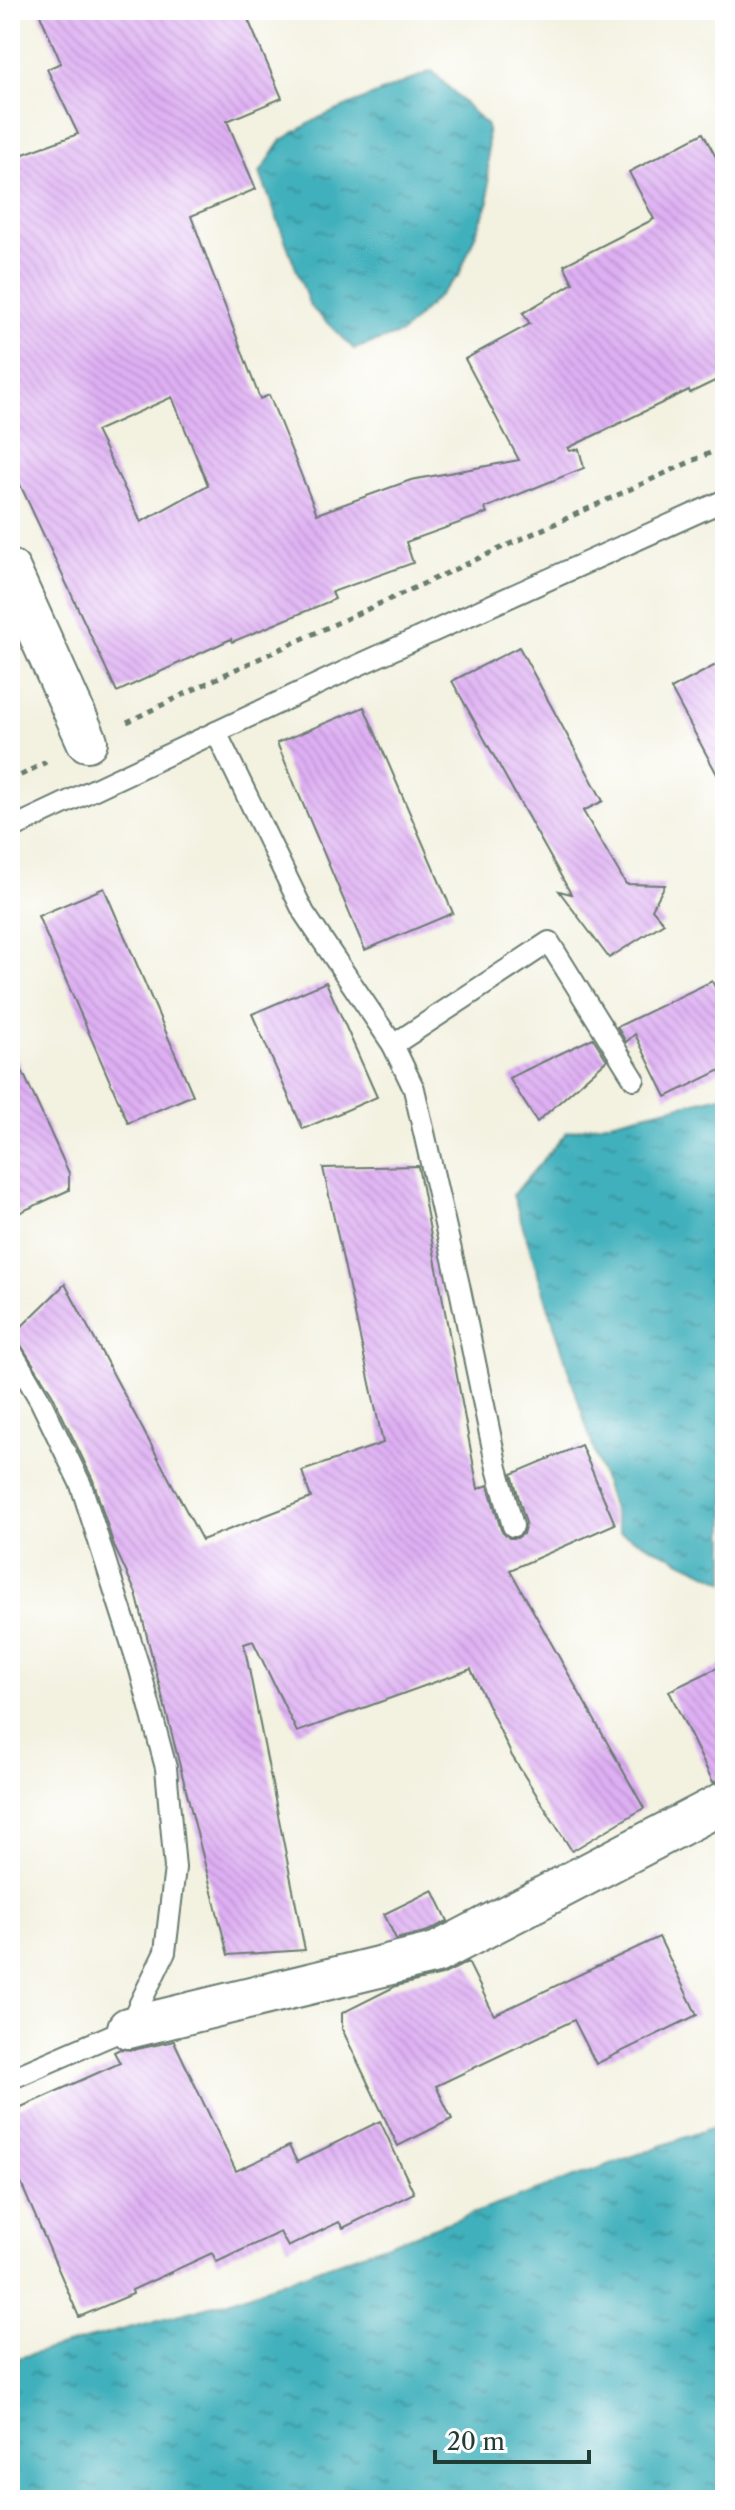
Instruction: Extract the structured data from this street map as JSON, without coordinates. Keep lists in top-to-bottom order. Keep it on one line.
{"scale_bar":"20 m"}
